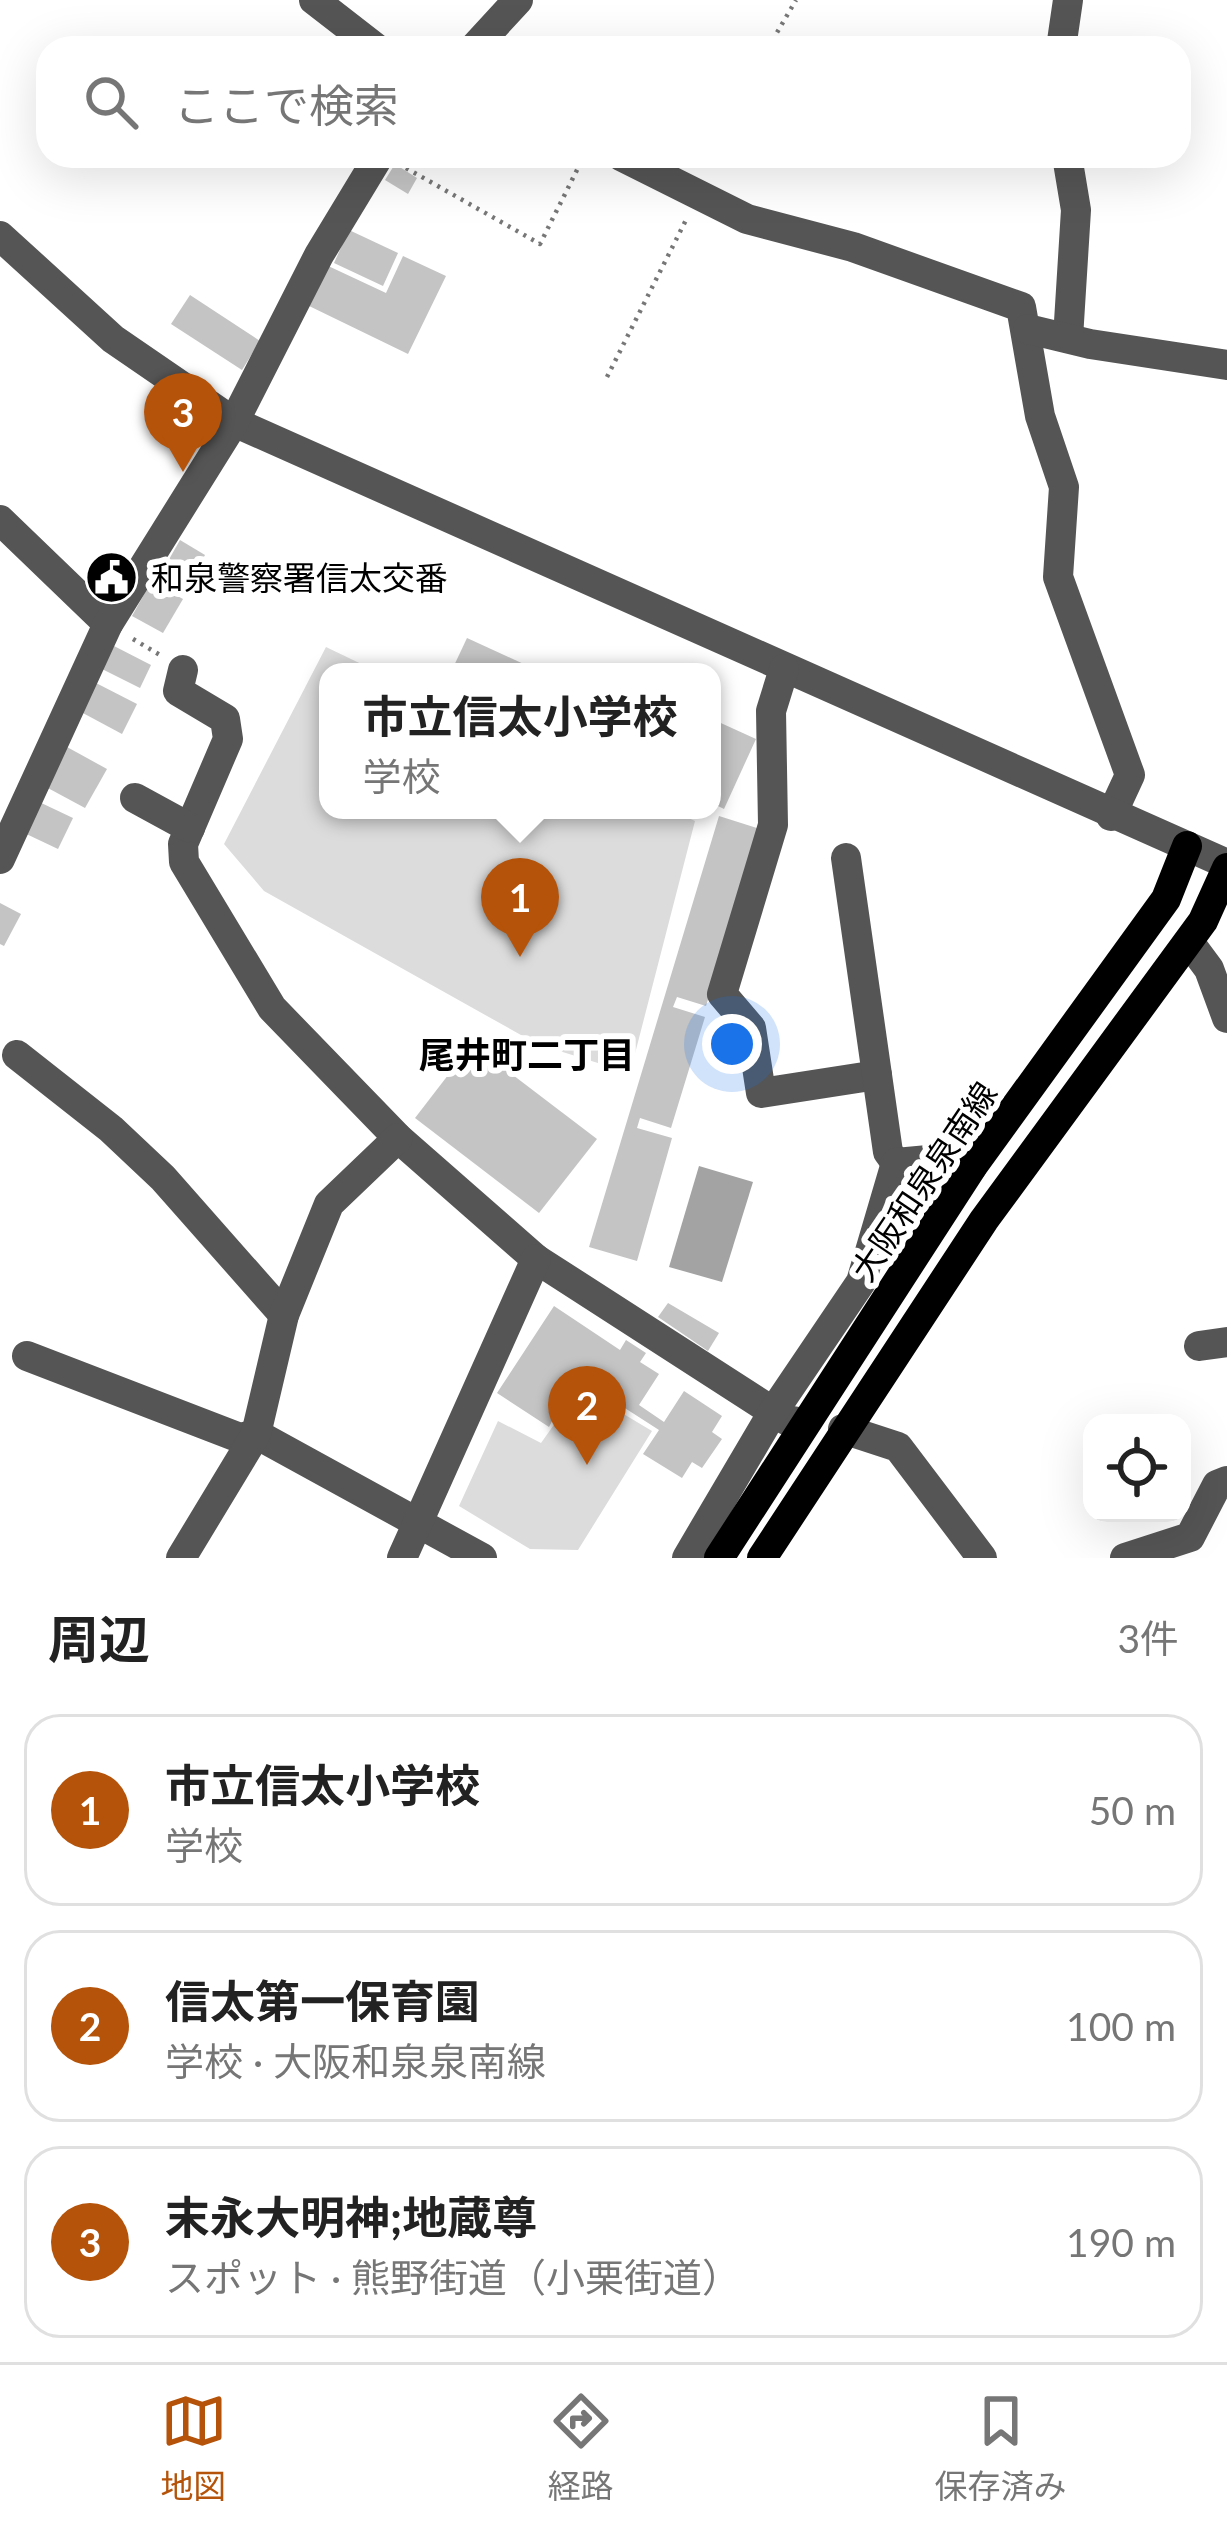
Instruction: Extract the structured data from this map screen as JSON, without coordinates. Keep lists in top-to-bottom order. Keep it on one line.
{"streets":{"main road":["大阪和泉泉南線"]},"districts":["尾井町二丁目"],"places":{"public building":["和泉警察署信太交番"]},"page":{"search":"ここで検索","pins":["3","1","2"],"popup":["市立信太小学校","学校"],"heading":["周辺","3件"],"list":[{"mark":"1","name":"市立信太小学校","note":"学校","value":"50 m"},{"mark":"2","name":"信太第一保育園","note":"学校 · 大阪和泉泉南線","value":"100 m"},{"mark":"3","name":"末永大明神;地蔵尊","note":"スポット · 熊野街道（小栗街道）","value":"190 m"}],"nav":["地図","経路","保存済み"]}}
